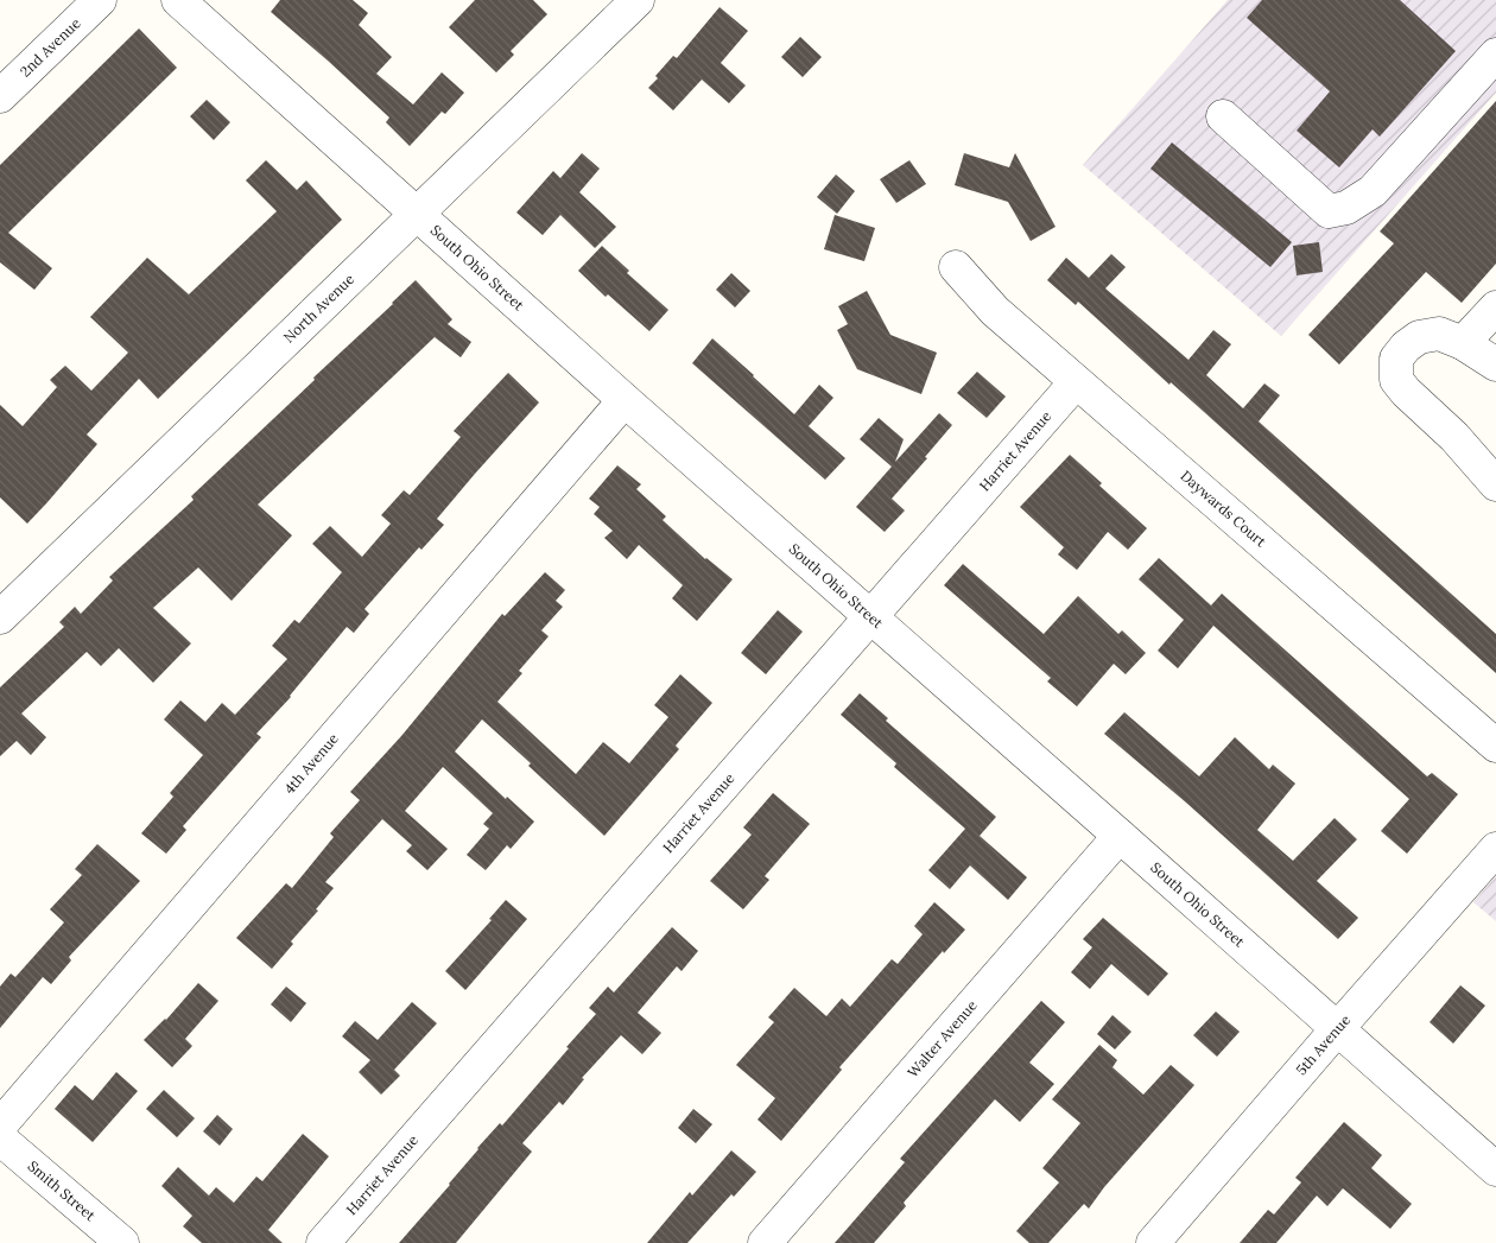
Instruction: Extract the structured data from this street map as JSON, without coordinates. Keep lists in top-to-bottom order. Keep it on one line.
{"streets":{"street":["2nd Avenue","South Ohio Street","North Avenue","Harriet Avenue","Daywards Court","4th Avenue","Walter Avenue","5th Avenue","Smith Street"]},"crossings":[["South Ohio Street","North Avenue"],["South Ohio Street","Harriet Avenue"],["South Ohio Street","4th Avenue"],["South Ohio Street","Walter Avenue"],["South Ohio Street","5th Avenue"],["Harriet Avenue","Daywards Court"]]}
